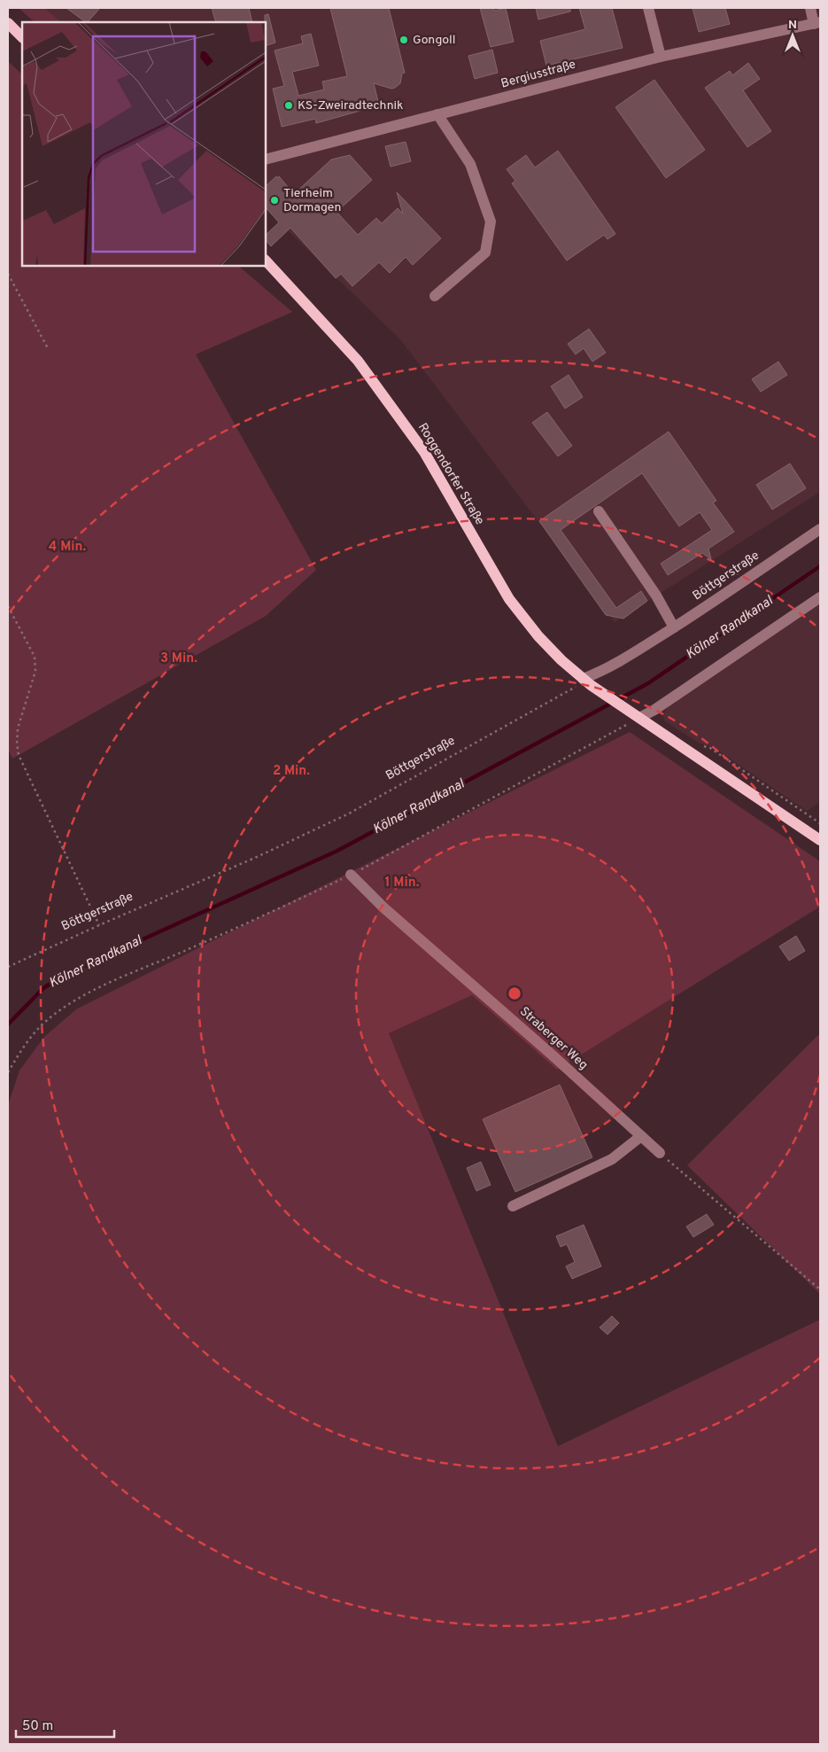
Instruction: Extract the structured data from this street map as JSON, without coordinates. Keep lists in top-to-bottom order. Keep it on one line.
{"streets":{"main road":["Roggendorfer Straße"],"street":["Bergiusstraße","Böttgerstraße","Straberger Weg"]},"crossings":[["Roggendorfer Straße","Böttgerstraße"]],"water":["Kölner Randkanal"],"places":["Gongoll","KS-Zweiradtechnik","Tierheim Dormagen"],"scale_bar":"50 m","north":"top","rings":["4 Min.","3 Min.","2 Min.","1 Min."]}
